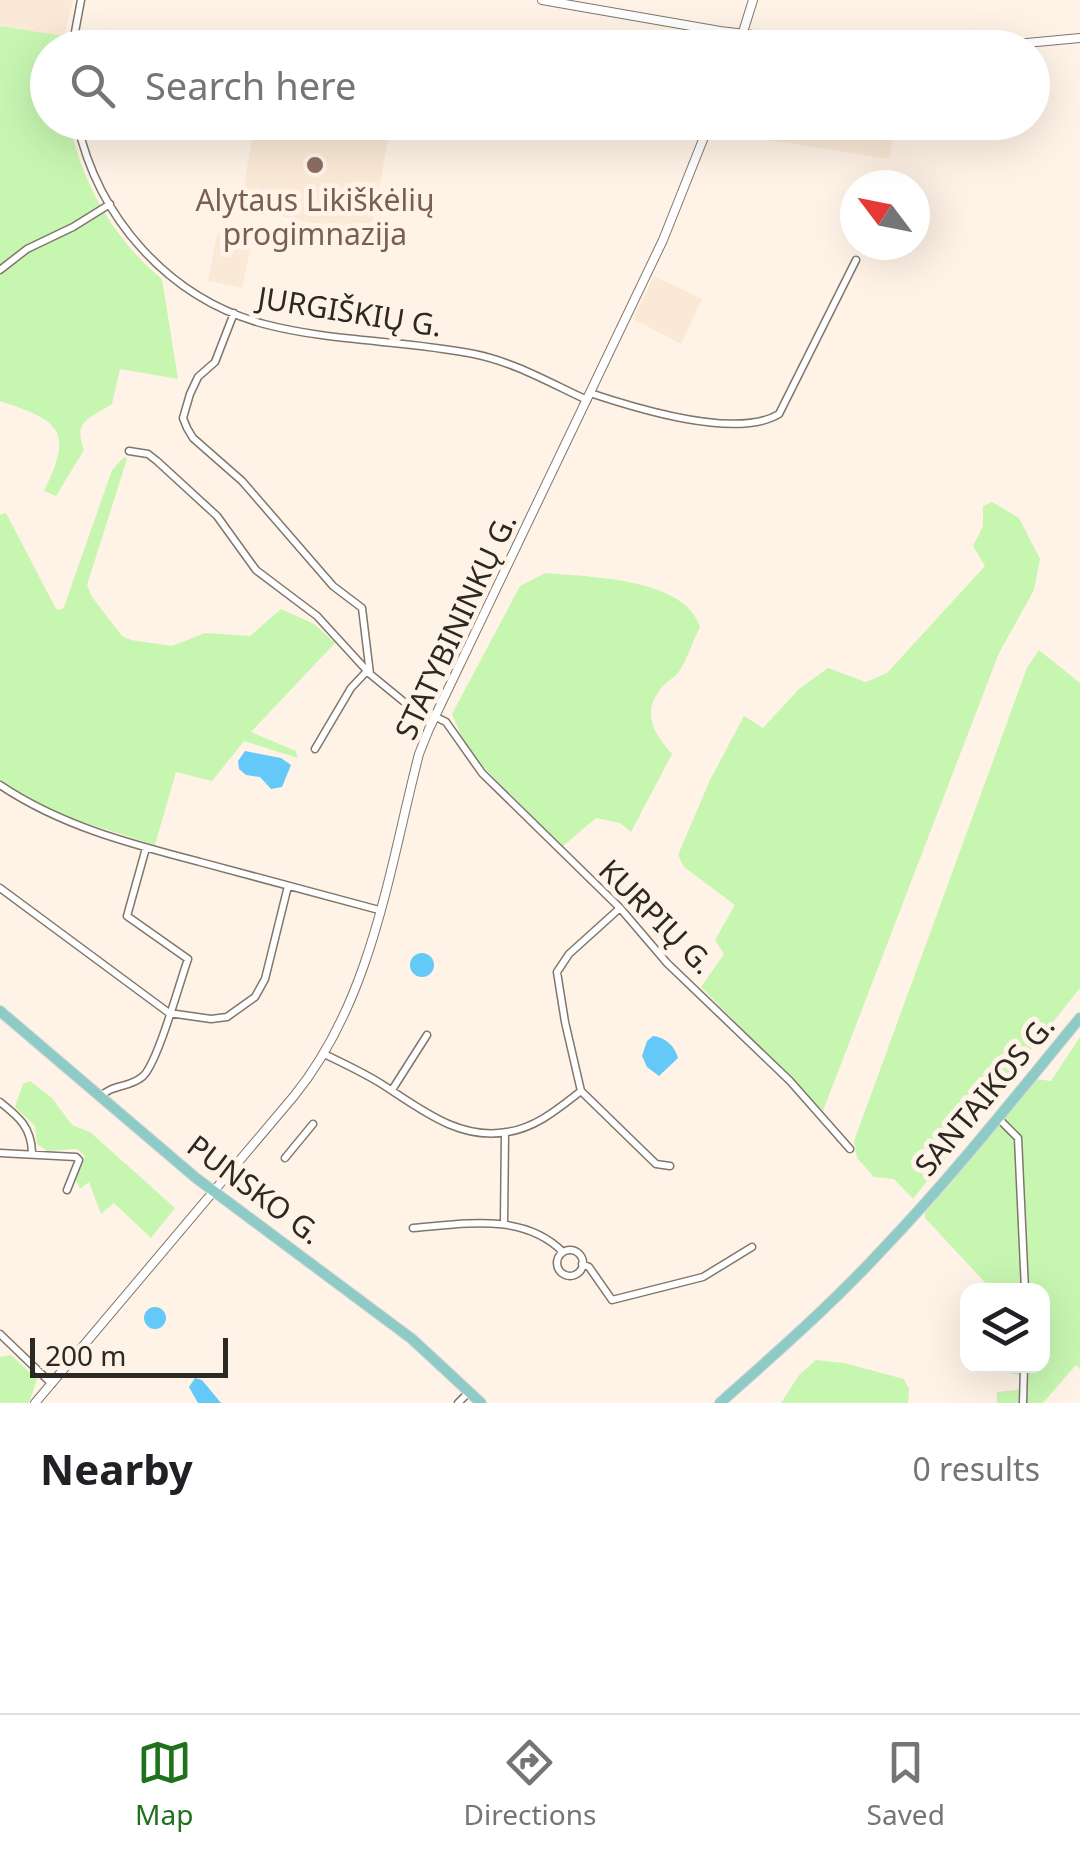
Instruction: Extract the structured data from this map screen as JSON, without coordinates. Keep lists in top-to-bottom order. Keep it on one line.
{"streets":{"main road":["SANTAIKOS G.","PUNSKO G."],"street":["JURGIŠKIŲ G.","STATYBININKŲ G.","KURPIŲ G."]},"crossings":[["JURGIŠKIŲ G.","STATYBININKŲ G."],["STATYBININKŲ G.","KURPIŲ G."],["STATYBININKŲ G.","PUNSKO G."]],"places":["Alytaus Likiškėlių progimnazija"],"scale_bar":"200 m","north":"top left","page":{"search":"Search here","scale":"200 m","heading":["Nearby","0 results"],"nav":["Map","Directions","Saved"]}}
